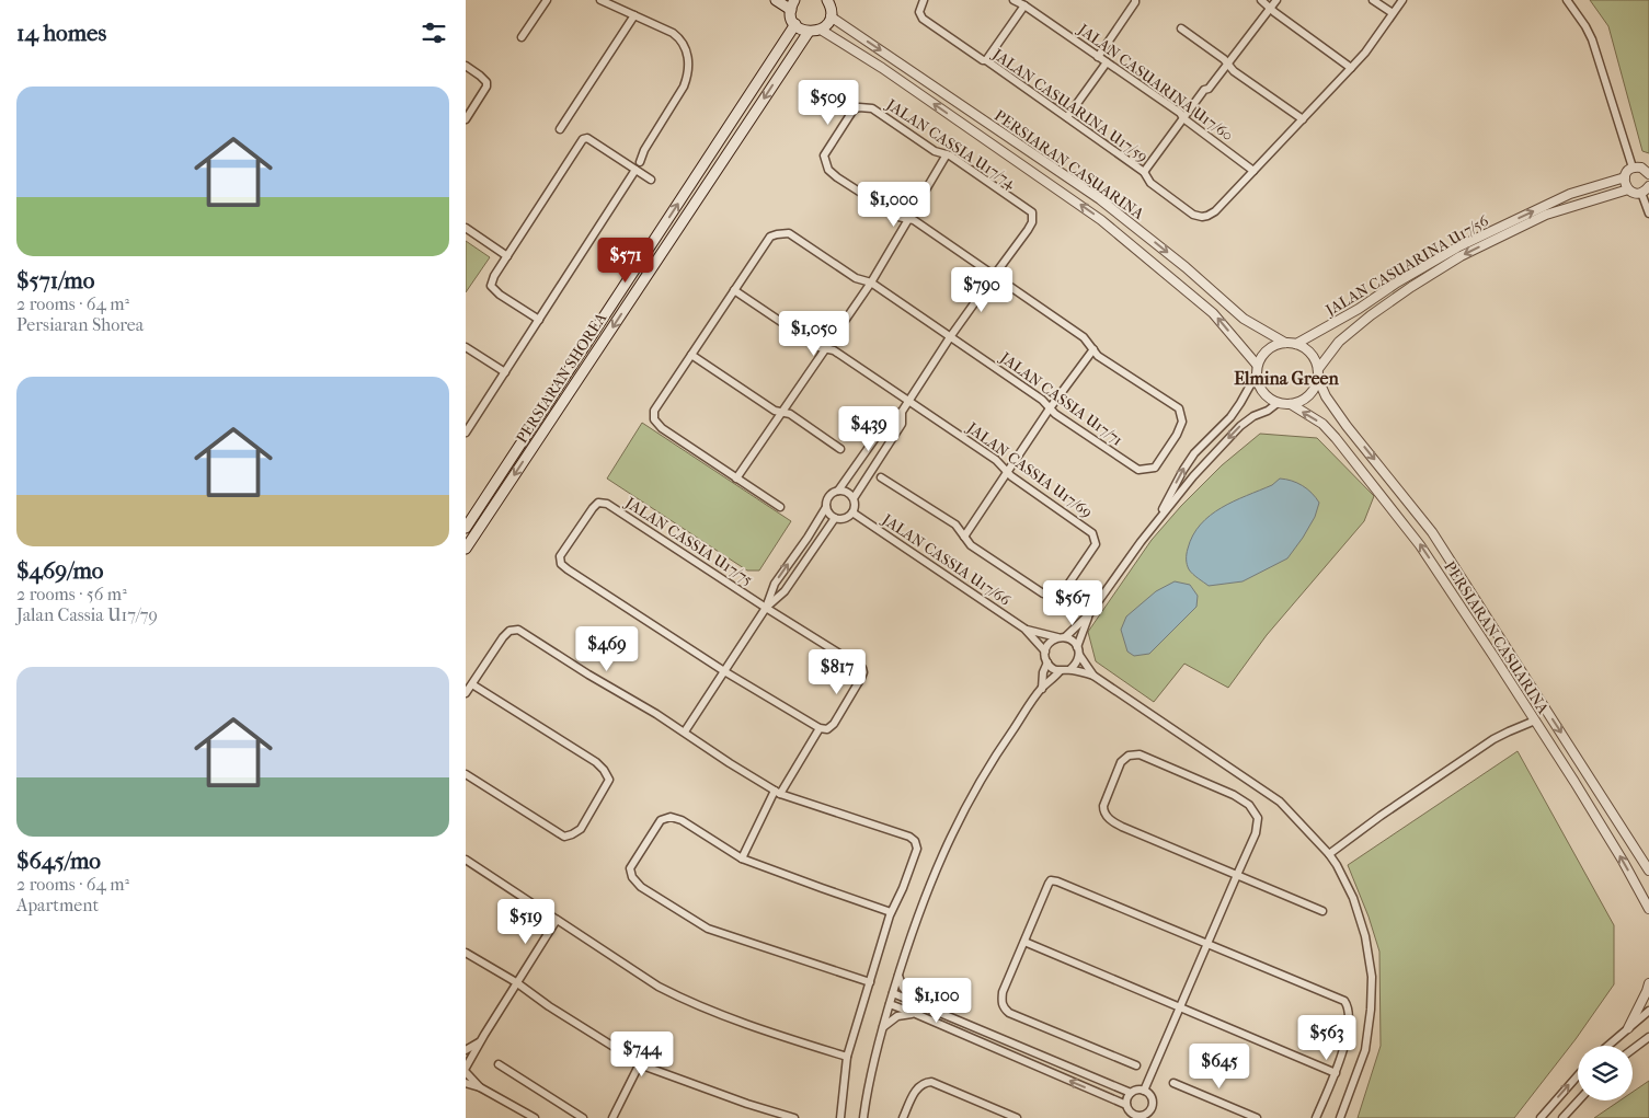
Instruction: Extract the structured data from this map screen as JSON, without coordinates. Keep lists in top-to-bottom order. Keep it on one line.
{"streets":{"main road":["PERSIARAN SHOREA"],"street":["JALAN CASUARINA U17/60","JALAN CASUARINA U17/59","JALAN CASSIA U17/74","PERSIARAN CASUARINA","JALAN CASUARINA U17/56","JALAN CASSIA U17/71","JALAN CASSIA U17/69","JALAN CASSIA U17/75","JALAN CASSIA U17/66"]},"crossings":[["JALAN CASUARINA U17/60","JALAN CASUARINA U17/59"],["PERSIARAN CASUARINA","JALAN CASUARINA U17/56"],["JALAN CASSIA U17/71","JALAN CASSIA U17/69"]],"districts":["Elmina Green"],"page":{"heading":"14 homes","list":[{"name":"$571/mo","note":"2 rooms · 64 m² · Persiaran Shorea"},{"name":"$469/mo","note":"2 rooms · 56 m² · Jalan Cassia U17/79"},{"name":"$645/mo","note":"2 rooms · 64 m² · Apartment"}],"price":["$509","$1,000","$571","$790","$1,050","$439","$567","$469","$817","$519","$1,100","$563","$744","$645"]}}
